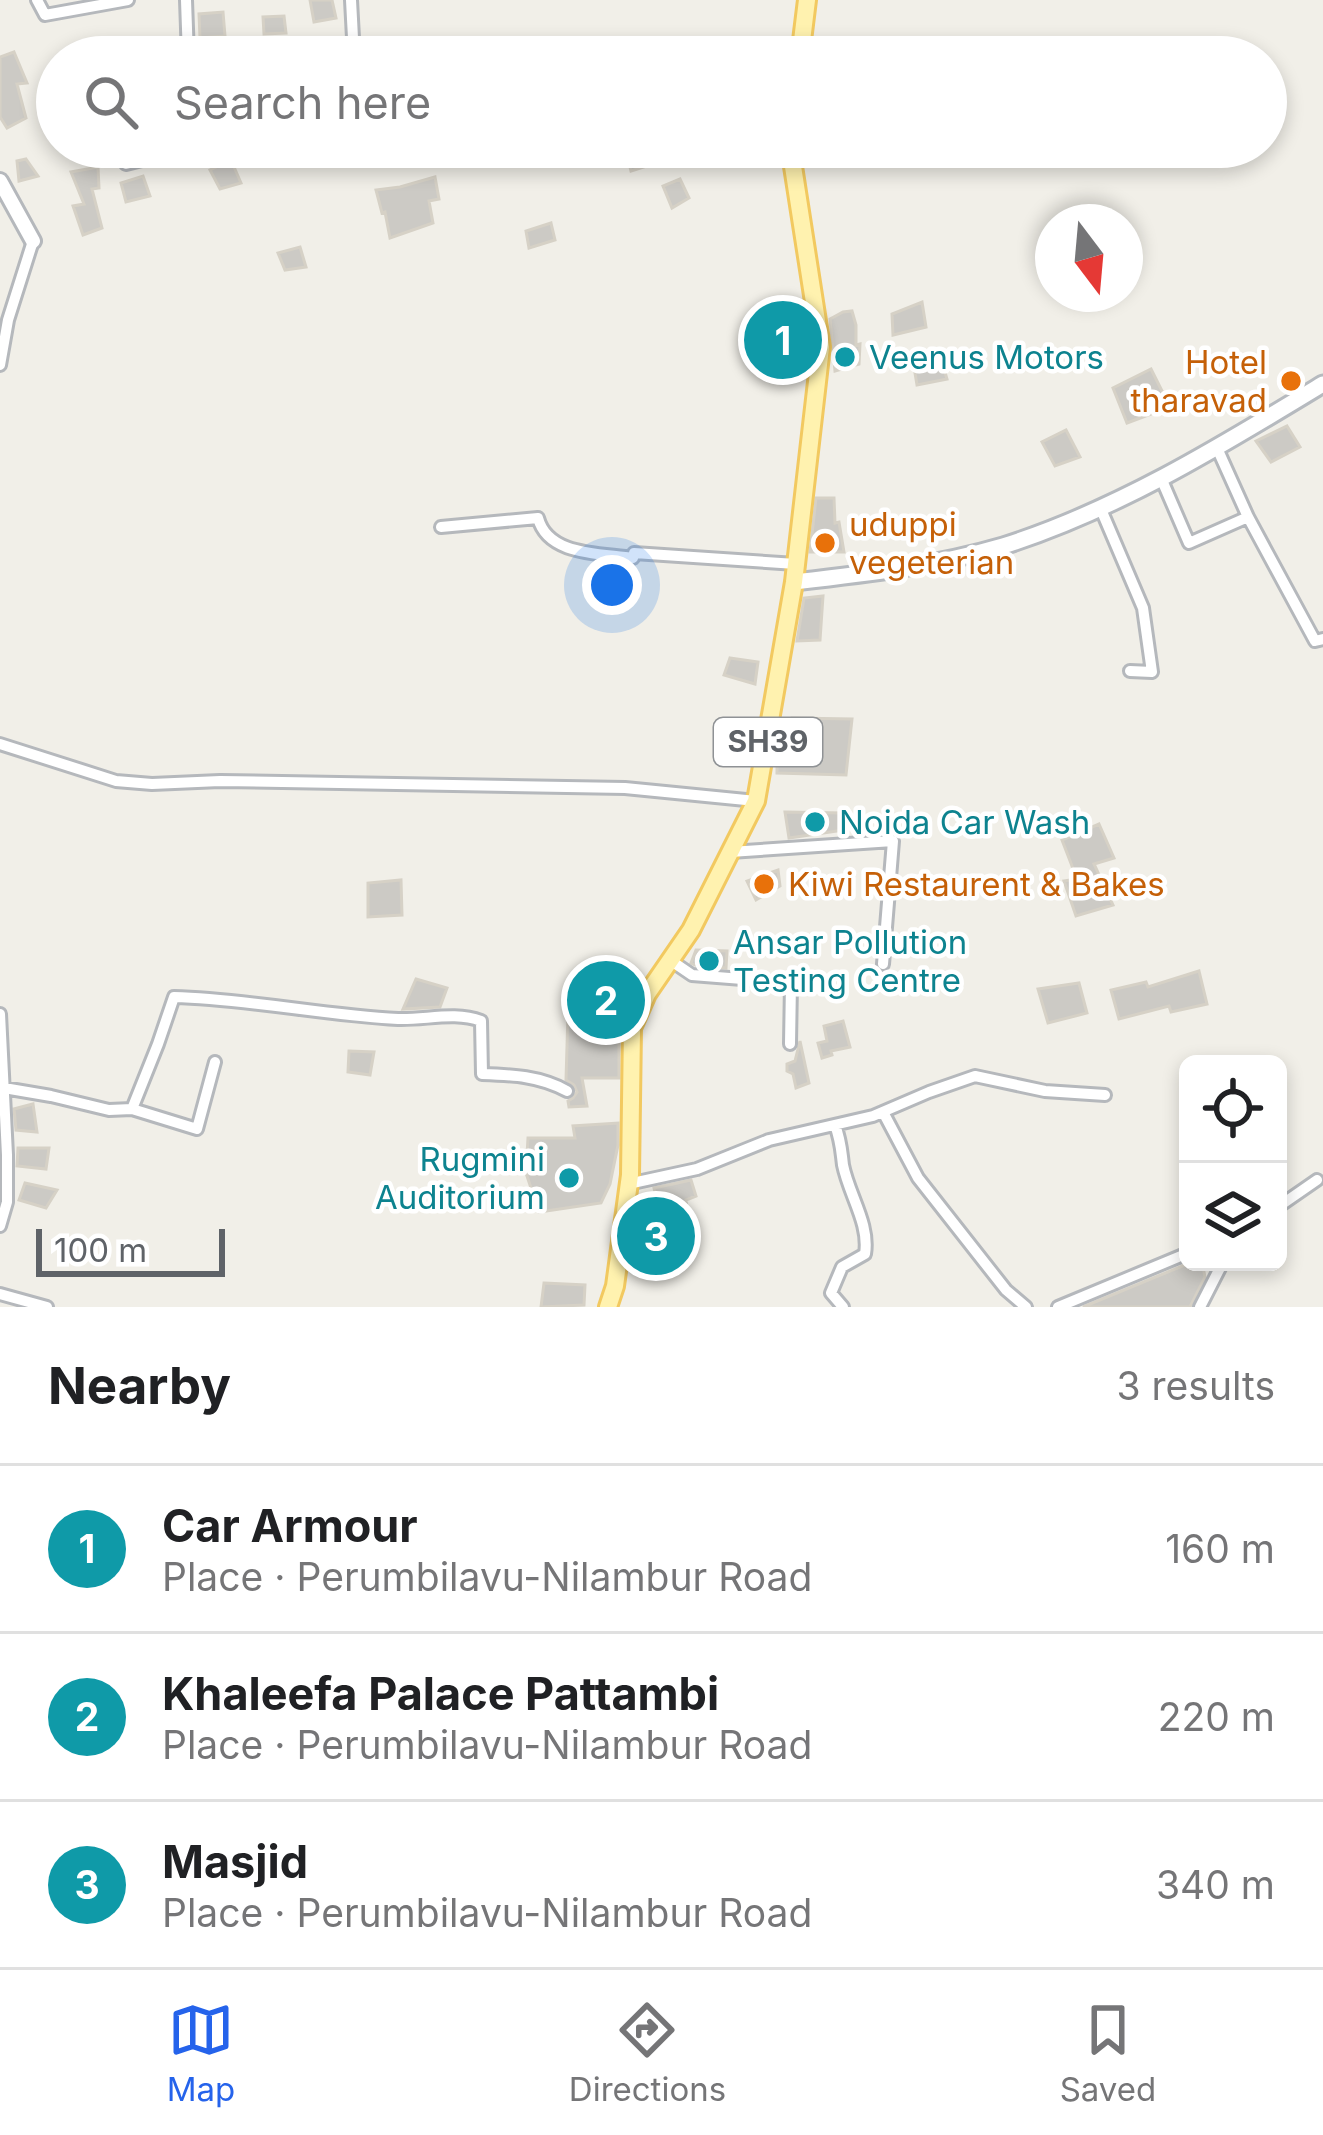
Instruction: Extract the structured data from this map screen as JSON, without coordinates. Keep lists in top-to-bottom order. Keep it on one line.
{"streets":{"main road":["SH39"]},"places":["Veenus Motors","Hotel tharavad","uduppi vegeterian","Noida Car Wash","Kiwi Restaurent & Bakes","Ansar Pollution Testing Centre","Rugmini Auditorium"],"scale_bar":"100 m","north":"bottom","page":{"search":"Search here","pins":["1","2","3"],"scale":"100 m","heading":["Nearby","3 results"],"list":[{"mark":"1","name":"Car Armour","note":"Place · Perumbilavu-Nilambur Road","value":"160 m"},{"mark":"2","name":"Khaleefa Palace Pattambi","note":"Place · Perumbilavu-Nilambur Road","value":"220 m"},{"mark":"3","name":"Masjid","note":"Place · Perumbilavu-Nilambur Road","value":"340 m"}],"nav":["Map","Directions","Saved"]}}
